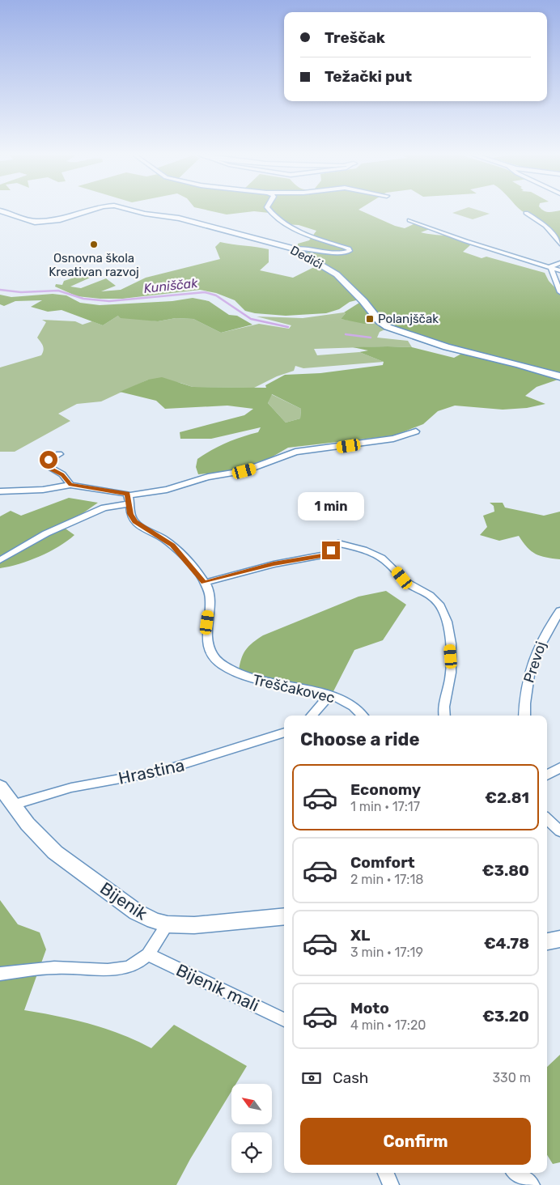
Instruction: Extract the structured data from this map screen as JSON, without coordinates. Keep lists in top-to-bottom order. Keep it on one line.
{"streets":{"street":["Dedići","Prevoj","Treščakovec","Hrastina","Bijenik","Bijenik mali"]},"crossings":[["Hrastina","Bijenik"]],"water":["Kuniščak"],"places":{"other":["Osnovna škola Kreativan razvoj"],"transit":["Polanjščak"]},"north":"top left","page":{"banner":["Treščak","Težački put"],"bubble":"1 min","heading":"Choose a ride","list":[{"name":"Economy","note":"1 min · 17:17","value":"€2.81"},{"name":"Comfort","note":"2 min · 17:18","value":"€3.80"},{"name":"XL","note":"3 min · 17:19","value":"€4.78"},{"name":"Moto","note":"4 min · 17:20","value":"€3.20"}],"pay":["Cash","330 m"],"buttons":"Confirm"}}
